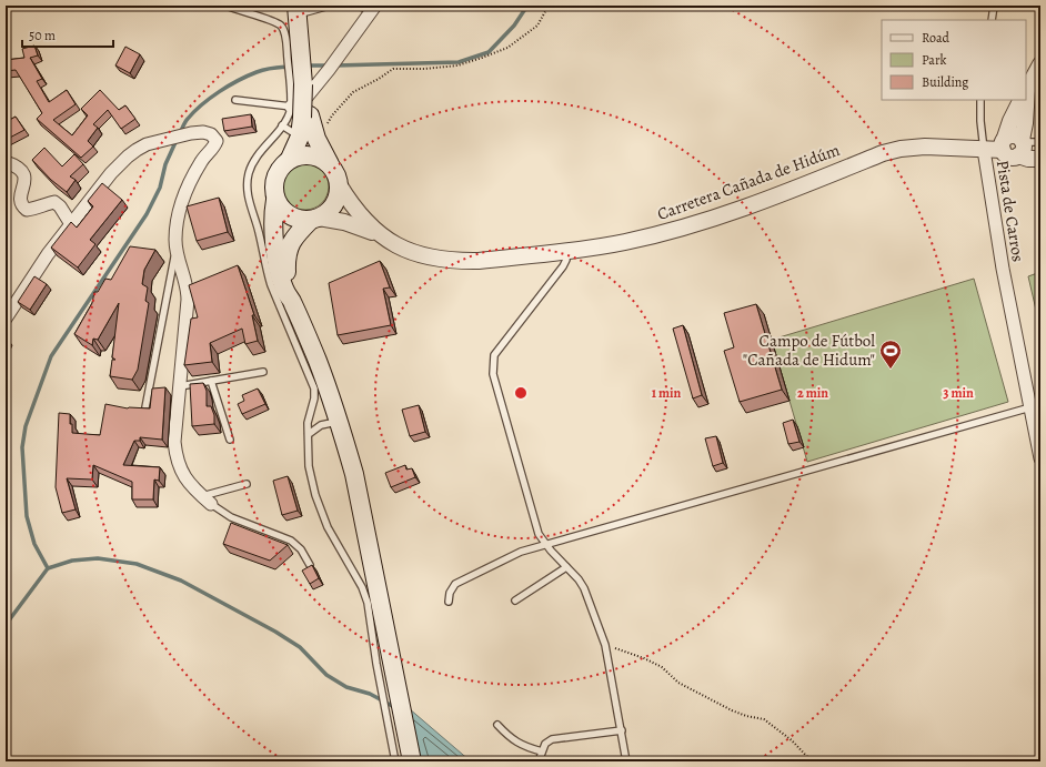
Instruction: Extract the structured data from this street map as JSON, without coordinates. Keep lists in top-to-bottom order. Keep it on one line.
{"streets":{"street":["Carretera Cañada de Hidúm","Pista de Carros"]},"crossings":[["Carretera Cañada de Hidúm","Pista de Carros"]],"places":{"sports":["Campo de Fútbol \"Cañada de Hidum\""]},"legend":["Road","Park","Building"],"scale_bar":"50 m","rings":["1 min","2 min","3 min"]}
